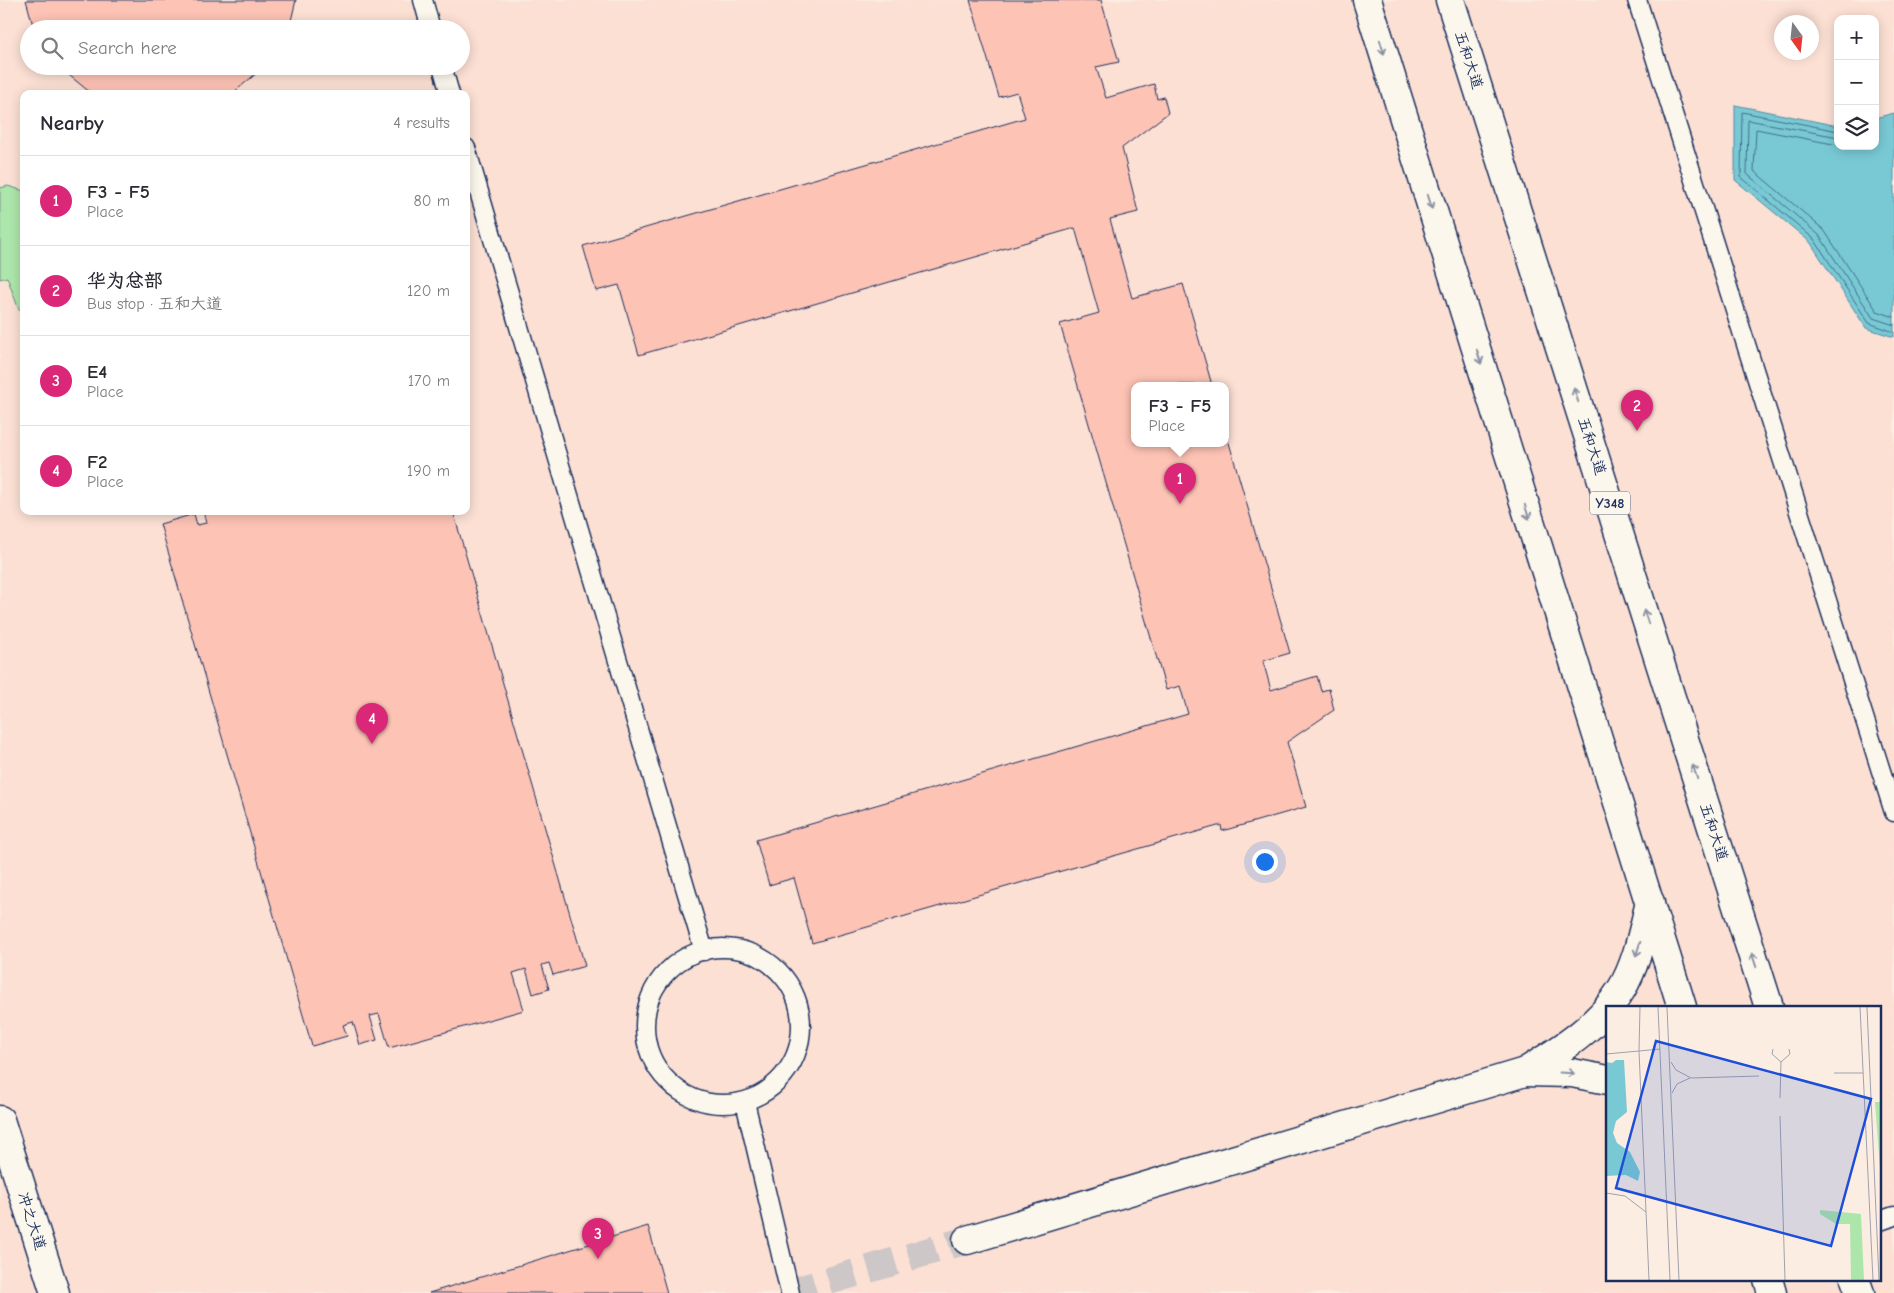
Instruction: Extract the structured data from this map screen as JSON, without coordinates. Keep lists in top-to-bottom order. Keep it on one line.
{"streets":{"main road":["五和大道","Y348","冲之大道"]},"north":"bottom","page":{"map_buttons":["+","−"],"search":"Search here","heading":["Nearby","4 results"],"list":[{"mark":"1","name":"F3 - F5","note":"Place","value":"80 m"},{"mark":"2","name":"华为总部","note":"Bus stop · 五和大道","value":"120 m"},{"mark":"3","name":"E4","note":"Place","value":"170 m"},{"mark":"4","name":"F2","note":"Place","value":"190 m"}],"popup":["F3 - F5","Place"],"pins":["2","1","4","3"]}}
